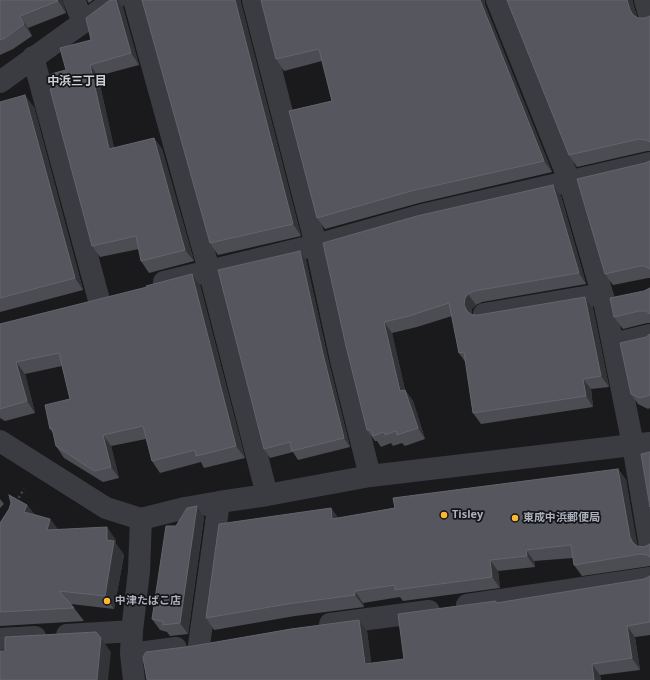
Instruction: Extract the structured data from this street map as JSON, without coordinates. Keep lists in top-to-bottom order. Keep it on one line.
{"districts":["中浜三丁目"],"places":["Tisley","東成中浜郵便局","中津たばこ店"]}
